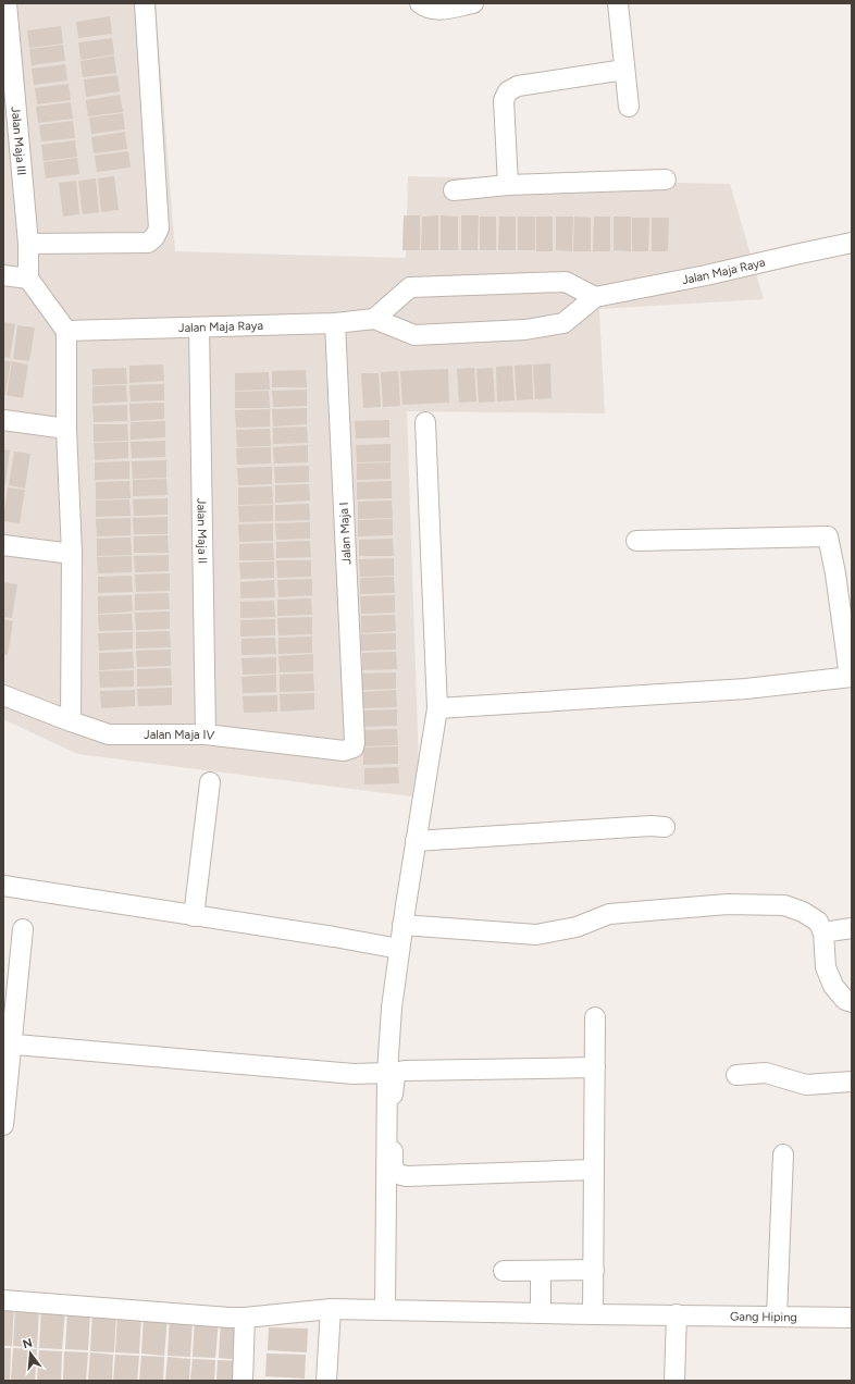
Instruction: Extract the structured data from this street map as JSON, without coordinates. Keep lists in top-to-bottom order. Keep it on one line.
{"streets":{"street":["Jalan Maja III","Jalan Maja Raya","Jalan Maja II","Jalan Maja I","Jalan Maja IV","Gang Hiping"]},"crossings":[["Jalan Maja Raya","Jalan Maja II"],["Jalan Maja Raya","Jalan Maja I"],["Jalan Maja II","Jalan Maja IV"],["Jalan Maja I","Jalan Maja IV"]],"north":"top"}
